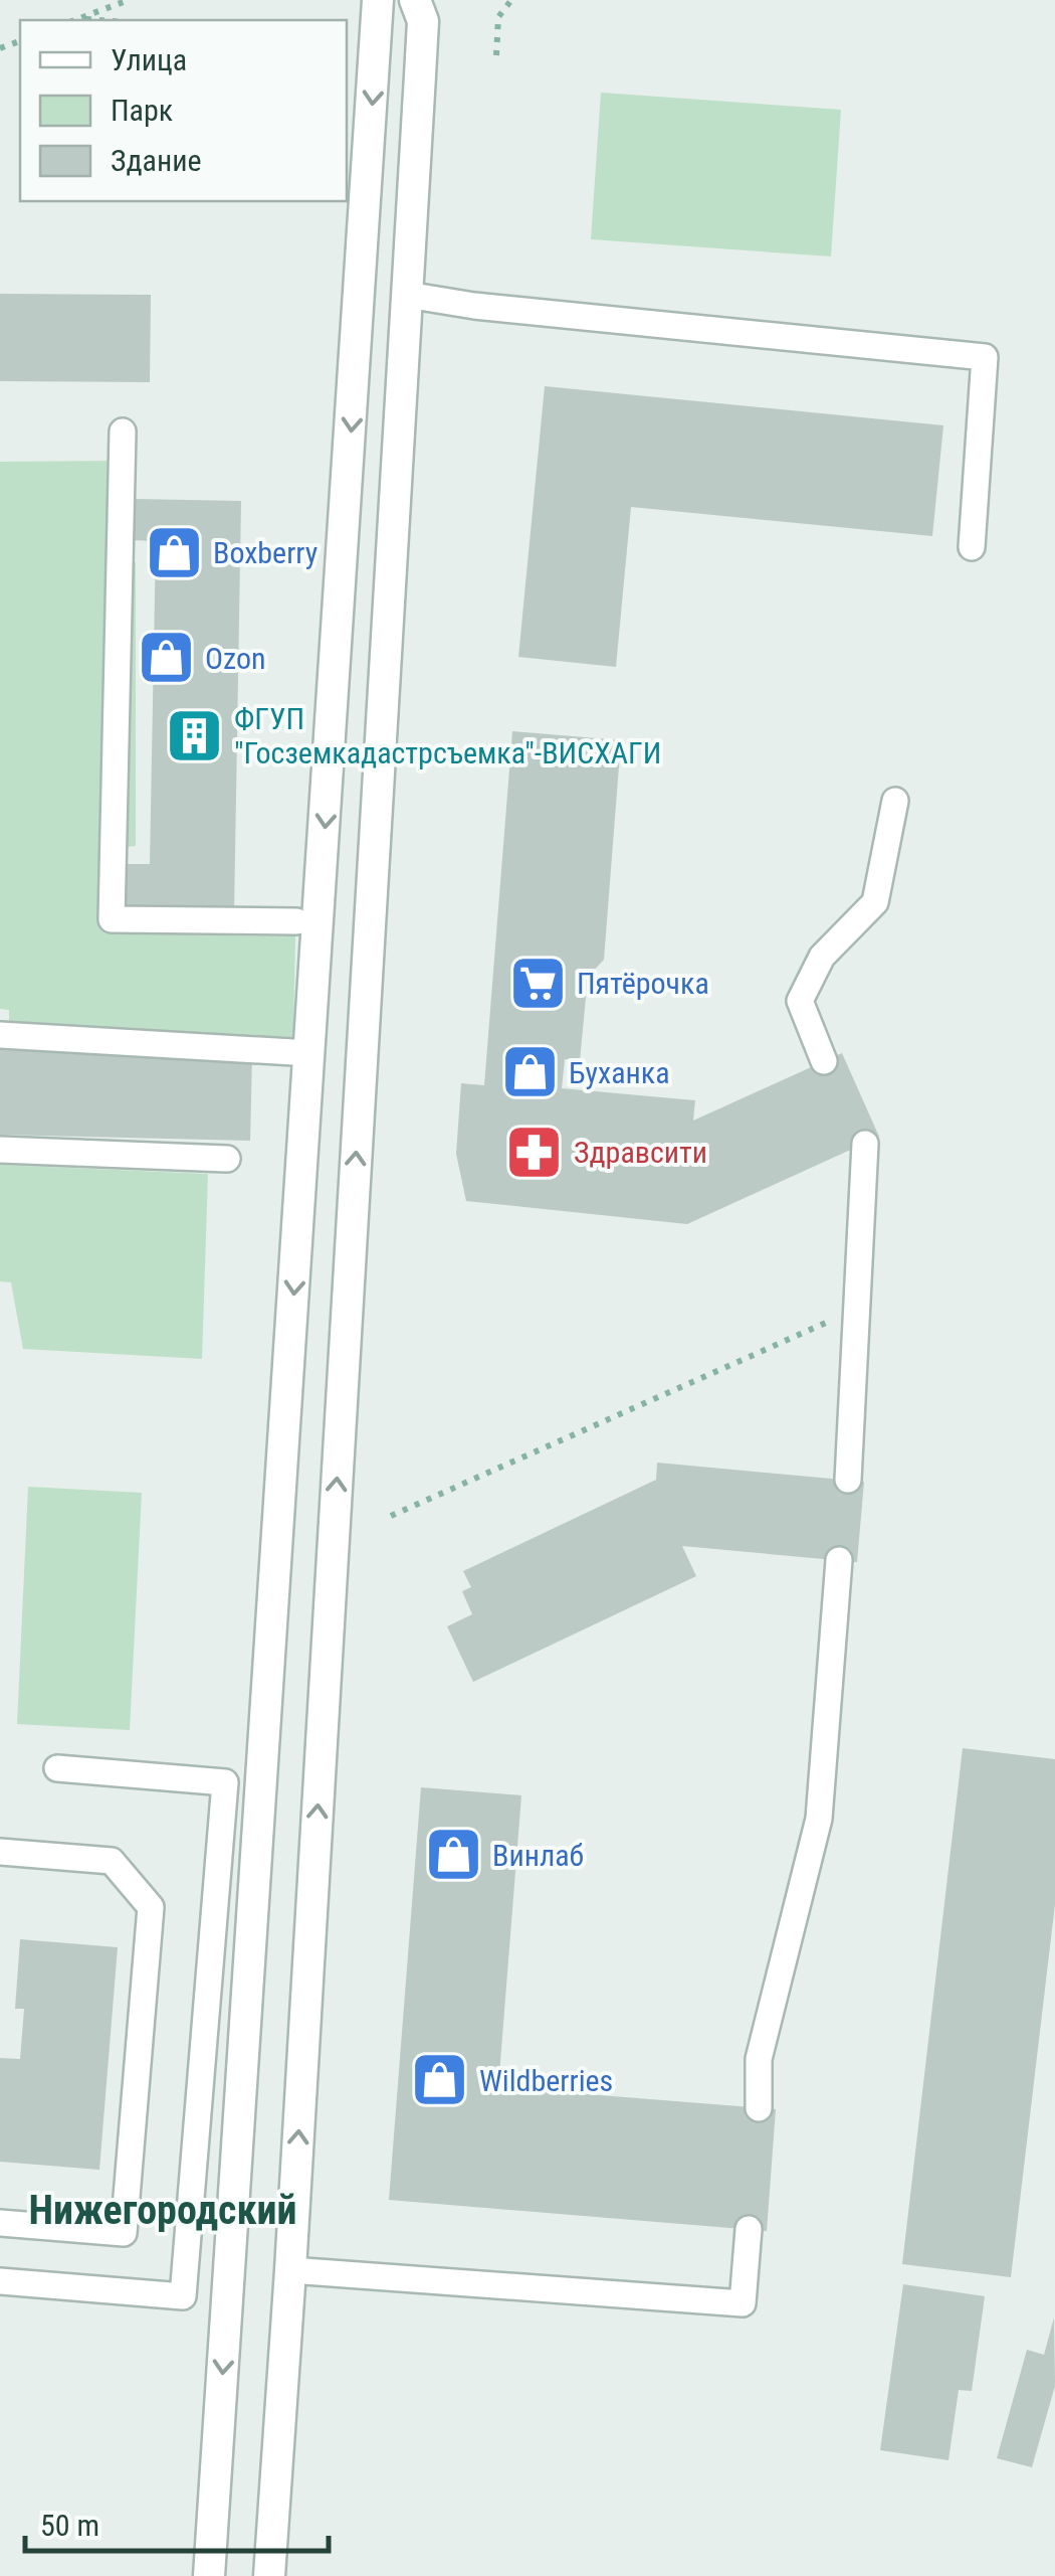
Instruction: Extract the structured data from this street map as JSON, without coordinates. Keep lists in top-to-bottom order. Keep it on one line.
{"districts":["Нижегородский"],"places":{"shop":["Boxberry","Ozon","Буханка","Винлаб","Wildberries"],"building":["ФГУП \"Госземкадастрсъемка\"-ВИСХАГИ"],"supermarket":["Пятёрочка"],"pharmacy":["Здравсити"]},"legend":["Улица","Парк","Здание"],"scale_bar":"50 m"}
